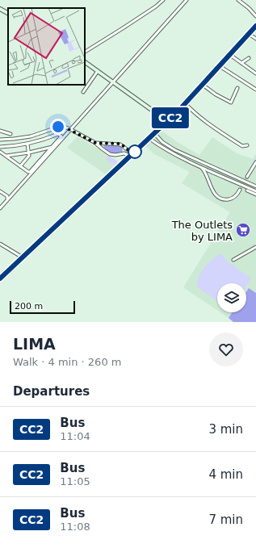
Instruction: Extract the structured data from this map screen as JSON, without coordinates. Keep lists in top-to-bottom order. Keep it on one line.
{"places":{"supermarket":["The Outlets by LIMA"]},"lines":["bus line CC2"],"scale_bar":"200 m","page":{"on_map":"CC2","scale":"200 m","heading":[["LIMA","Walk · 4 min · 260 m"],"Departures"],"list":[{"mark":"CC2","name":"Bus","note":"11:04","value":"3 min"},{"mark":"CC2","name":"Bus","note":"11:05","value":"4 min"},{"mark":"CC2","name":"Bus","note":"11:08","value":"7 min"}]}}
